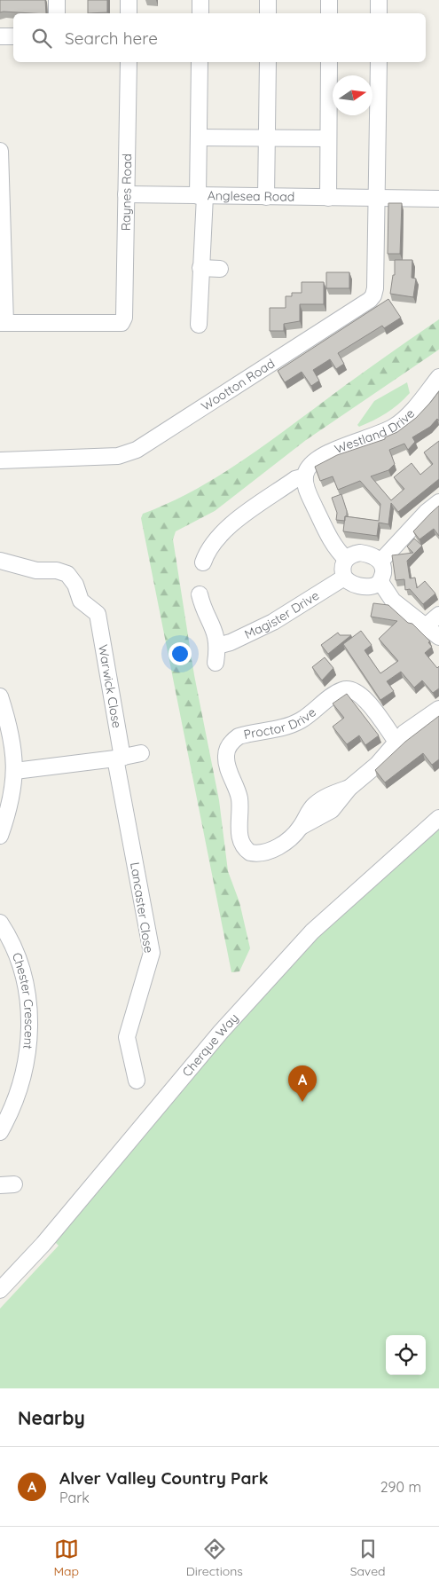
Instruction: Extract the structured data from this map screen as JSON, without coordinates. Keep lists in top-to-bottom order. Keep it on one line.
{"streets":{"street":["Raynes Road","Anglesea Road","Wootton Road","Westland Drive","Magister Drive","Warwick Close","Proctor Drive","Lancaster Close","Chester Crescent","Cherque Way"]},"crossings":[["Raynes Road","Anglesea Road"],["Anglesea Road","Wootton Road"],["Warwick Close","Lancaster Close"]],"north":"right","page":{"search":"Search here","pins":"A","heading":"Nearby","list":[{"mark":"A","name":"Alver Valley Country Park","note":"Park","value":"290 m"}],"nav":["Map","Directions","Saved"]}}
